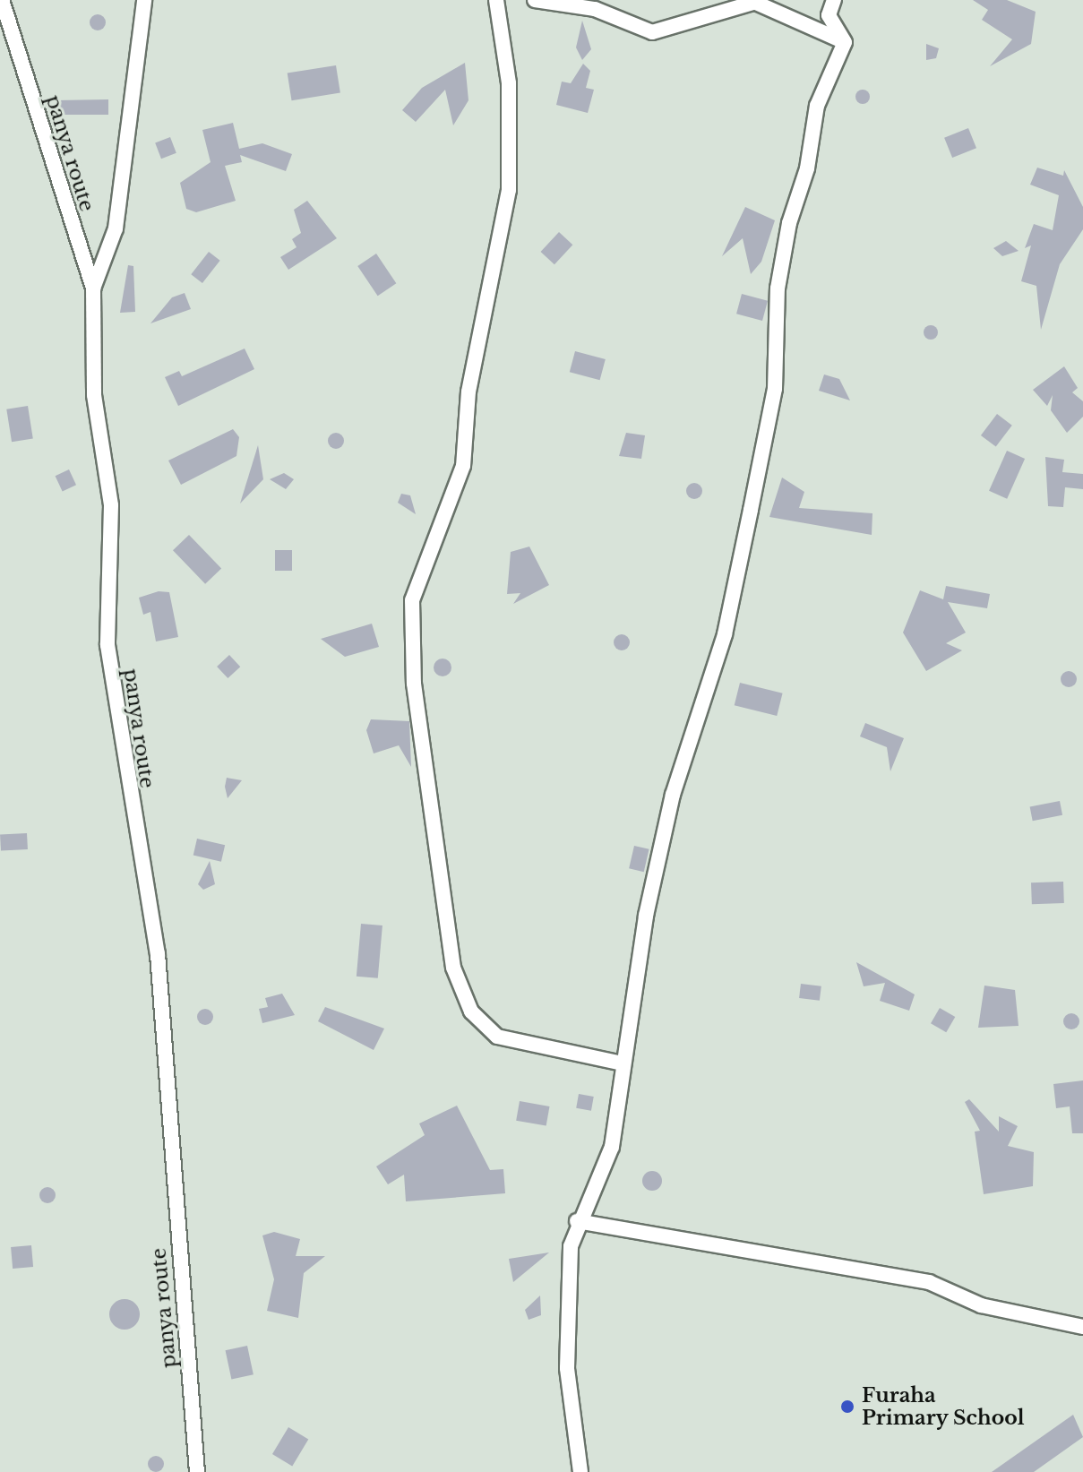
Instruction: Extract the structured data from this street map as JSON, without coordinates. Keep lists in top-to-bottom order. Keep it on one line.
{"streets":{"street":["panya route"]},"places":["Furaha Primary School"]}
